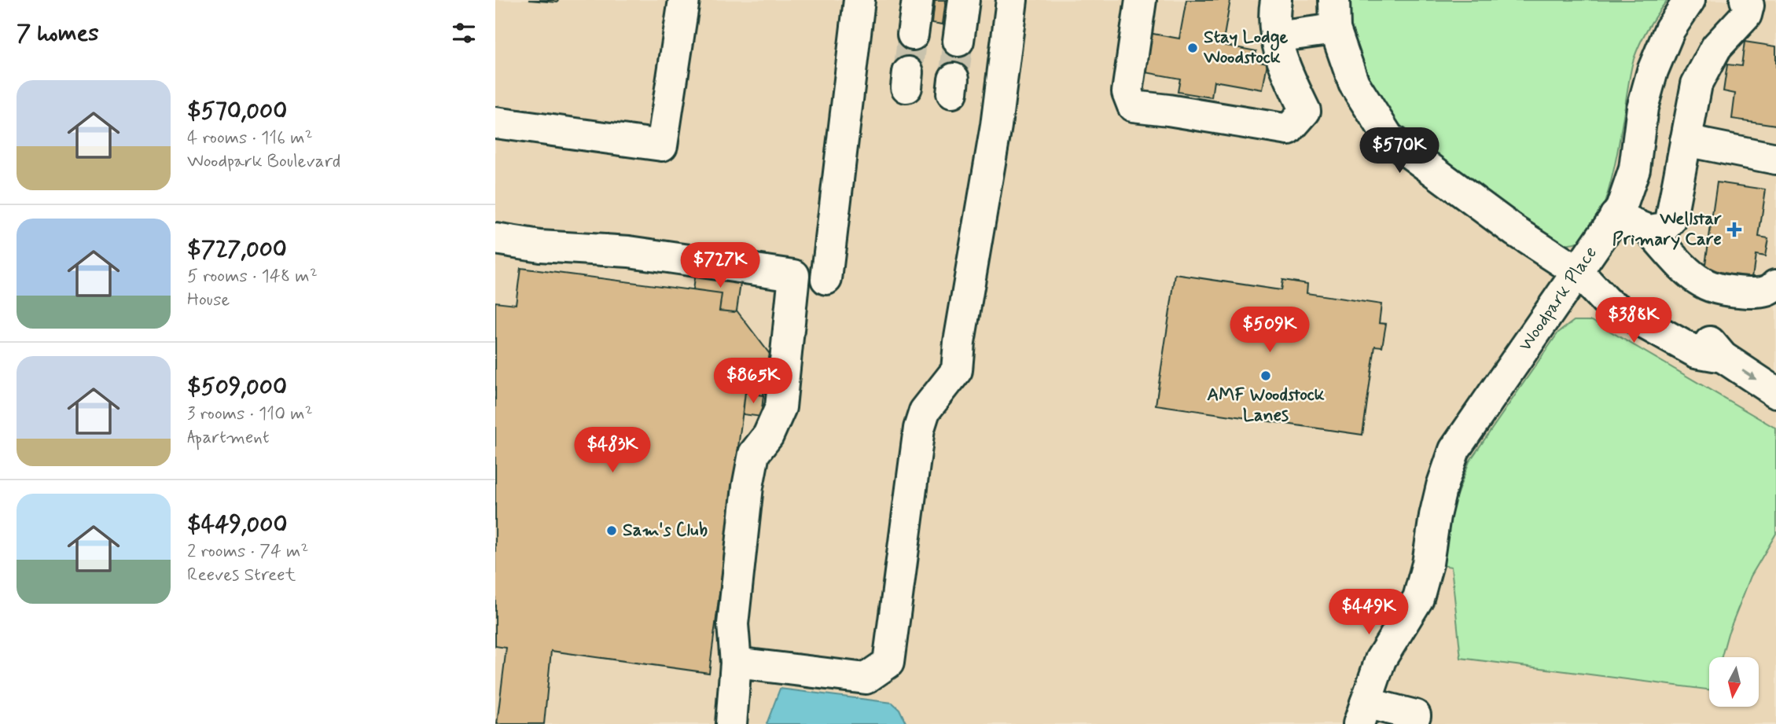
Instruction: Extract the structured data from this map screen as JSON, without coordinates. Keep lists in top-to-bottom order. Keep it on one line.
{"streets":{"street":["Woodpark Place"]},"places":{"other":["Stay Lodge Woodstock","AMF Woodstock Lanes","Sam's Club"],"health":["Wellstar Primary Care"]},"north":"bottom","page":{"heading":"7 homes","list":[{"name":"$570,000","note":"4 rooms · 116 m² · Woodpark Boulevard"},{"name":"$727,000","note":"5 rooms · 148 m² · House"},{"name":"$509,000","note":"3 rooms · 110 m² · Apartment"},{"name":"$449,000","note":"2 rooms · 74 m² · Reeves Street"}],"price":["$570K","$727K","$388K","$509K","$865K","$483K","$449K"]}}
